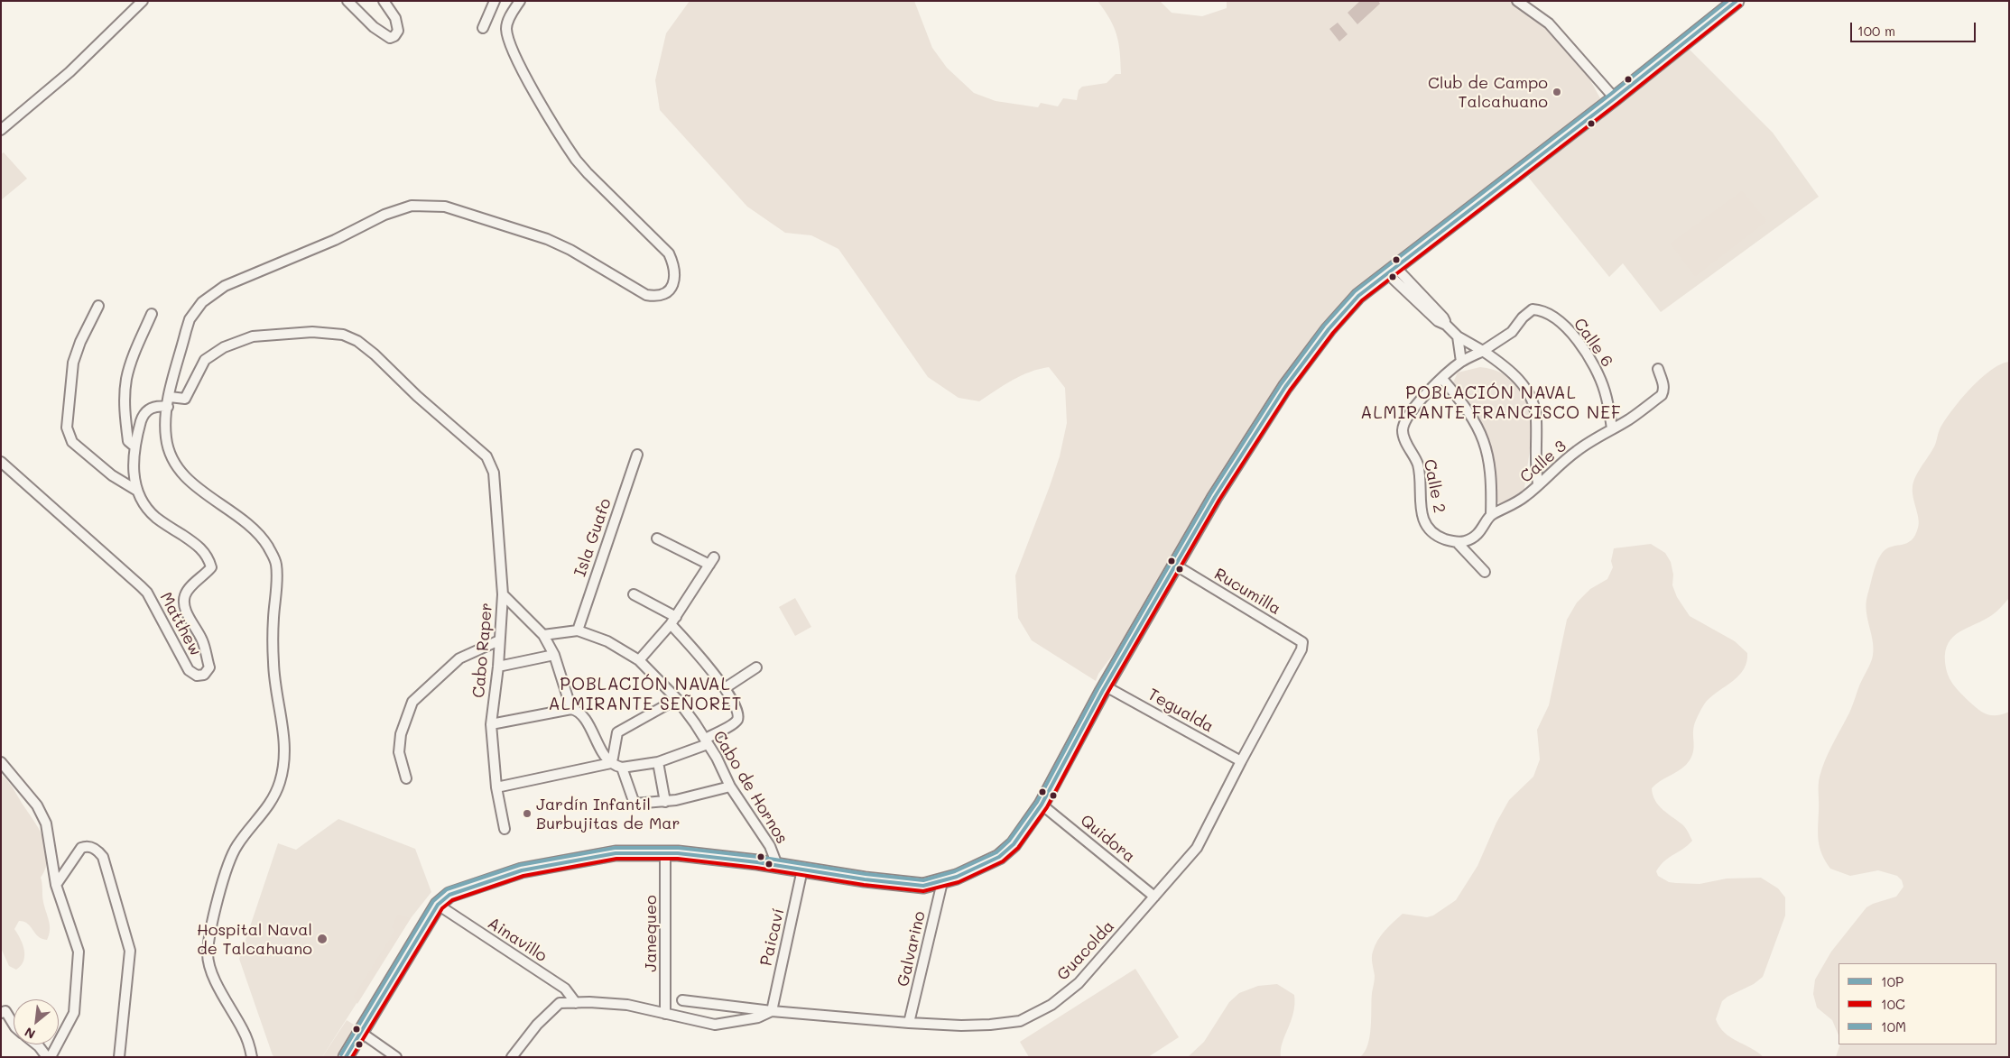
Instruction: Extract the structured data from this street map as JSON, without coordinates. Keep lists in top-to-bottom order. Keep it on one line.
{"streets":{"street":["Calle 6","Calle 3","Calle 2","Isla Guafo","Rucumilla","Matthew","Cabo Raper","Tegualda","Cabo de Hornos","Quidora","Janequeo","Paicaví","Ainavillo","Galvarino","Guacolda"]},"crossings":[["Calle 6","Calle 3"],["Isla Guafo","Cabo de Hornos"],["Rucumilla","Guacolda"],["Tegualda","Guacolda"],["Quidora","Guacolda"],["Paicaví","Guacolda"],["Galvarino","Guacolda"]],"districts":["POBLACIÓN NAVAL ALMIRANTE FRANCISCO NEF","POBLACIÓN NAVAL ALMIRANTE SEÑORET"],"places":["Club de Campo Talcahuano","Jardín Infantil Burbujitas de Mar","Hospital Naval de Talcahuano"],"lines":["transit line 10P","transit line 10M","transit line 10C"],"legend":["10P","10C","10M"],"scale_bar":"100 m","north":"bottom left"}
